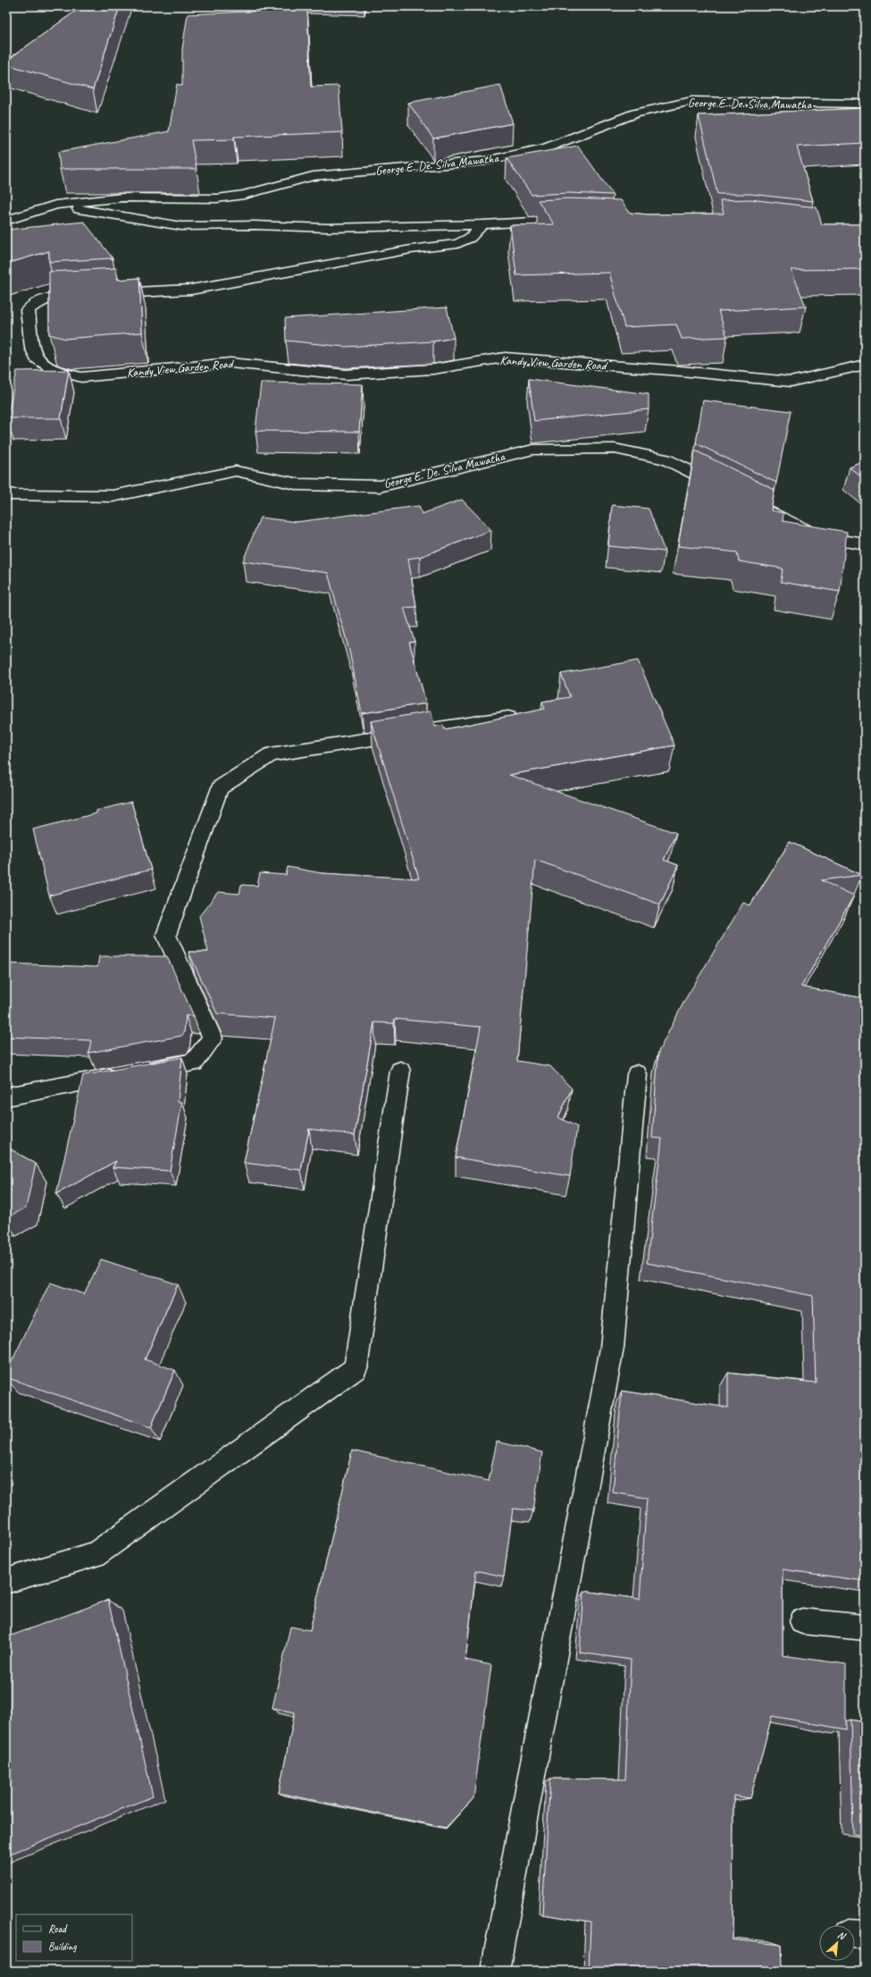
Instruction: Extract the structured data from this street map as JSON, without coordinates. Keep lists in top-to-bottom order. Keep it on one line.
{"streets":{"street":["George E. De. Silva Mawatha","Kandy View Garden Road"]},"legend":["Road","Building"],"north":"top right"}
